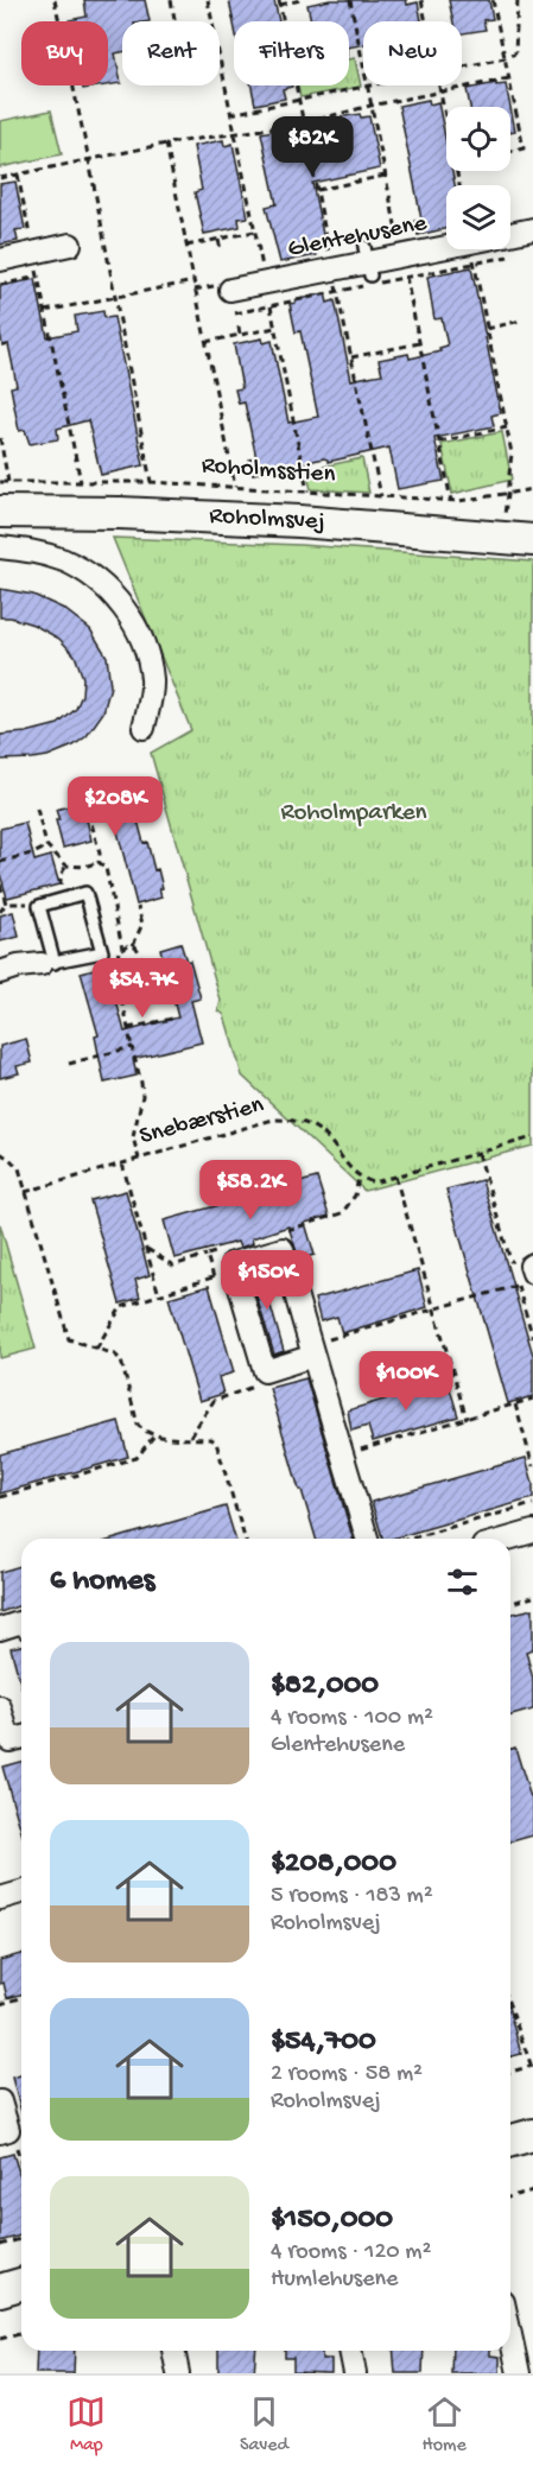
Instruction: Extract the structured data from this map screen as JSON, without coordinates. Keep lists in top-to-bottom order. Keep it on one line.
{"streets":{"street":["Glentehusene","Roholmsvej"],"path":["Roholmsstien","Snebærstien"]},"parks":["Roholmparken"],"page":{"chip":["Buy","Rent","Filters","New"],"price":["$82K","$208K","$54.7K","$58.2K","$150K","$100K"],"heading":"6 homes","list":[{"name":"$82,000","note":"4 rooms · 100 m² · Glentehusene"},{"name":"$208,000","note":"5 rooms · 183 m² · Roholmsvej"},{"name":"$54,700","note":"2 rooms · 58 m² · Roholmsvej"},{"name":"$150,000","note":"4 rooms · 120 m² · Humlehusene"}],"tabs":["Map","Saved","Home"]}}
